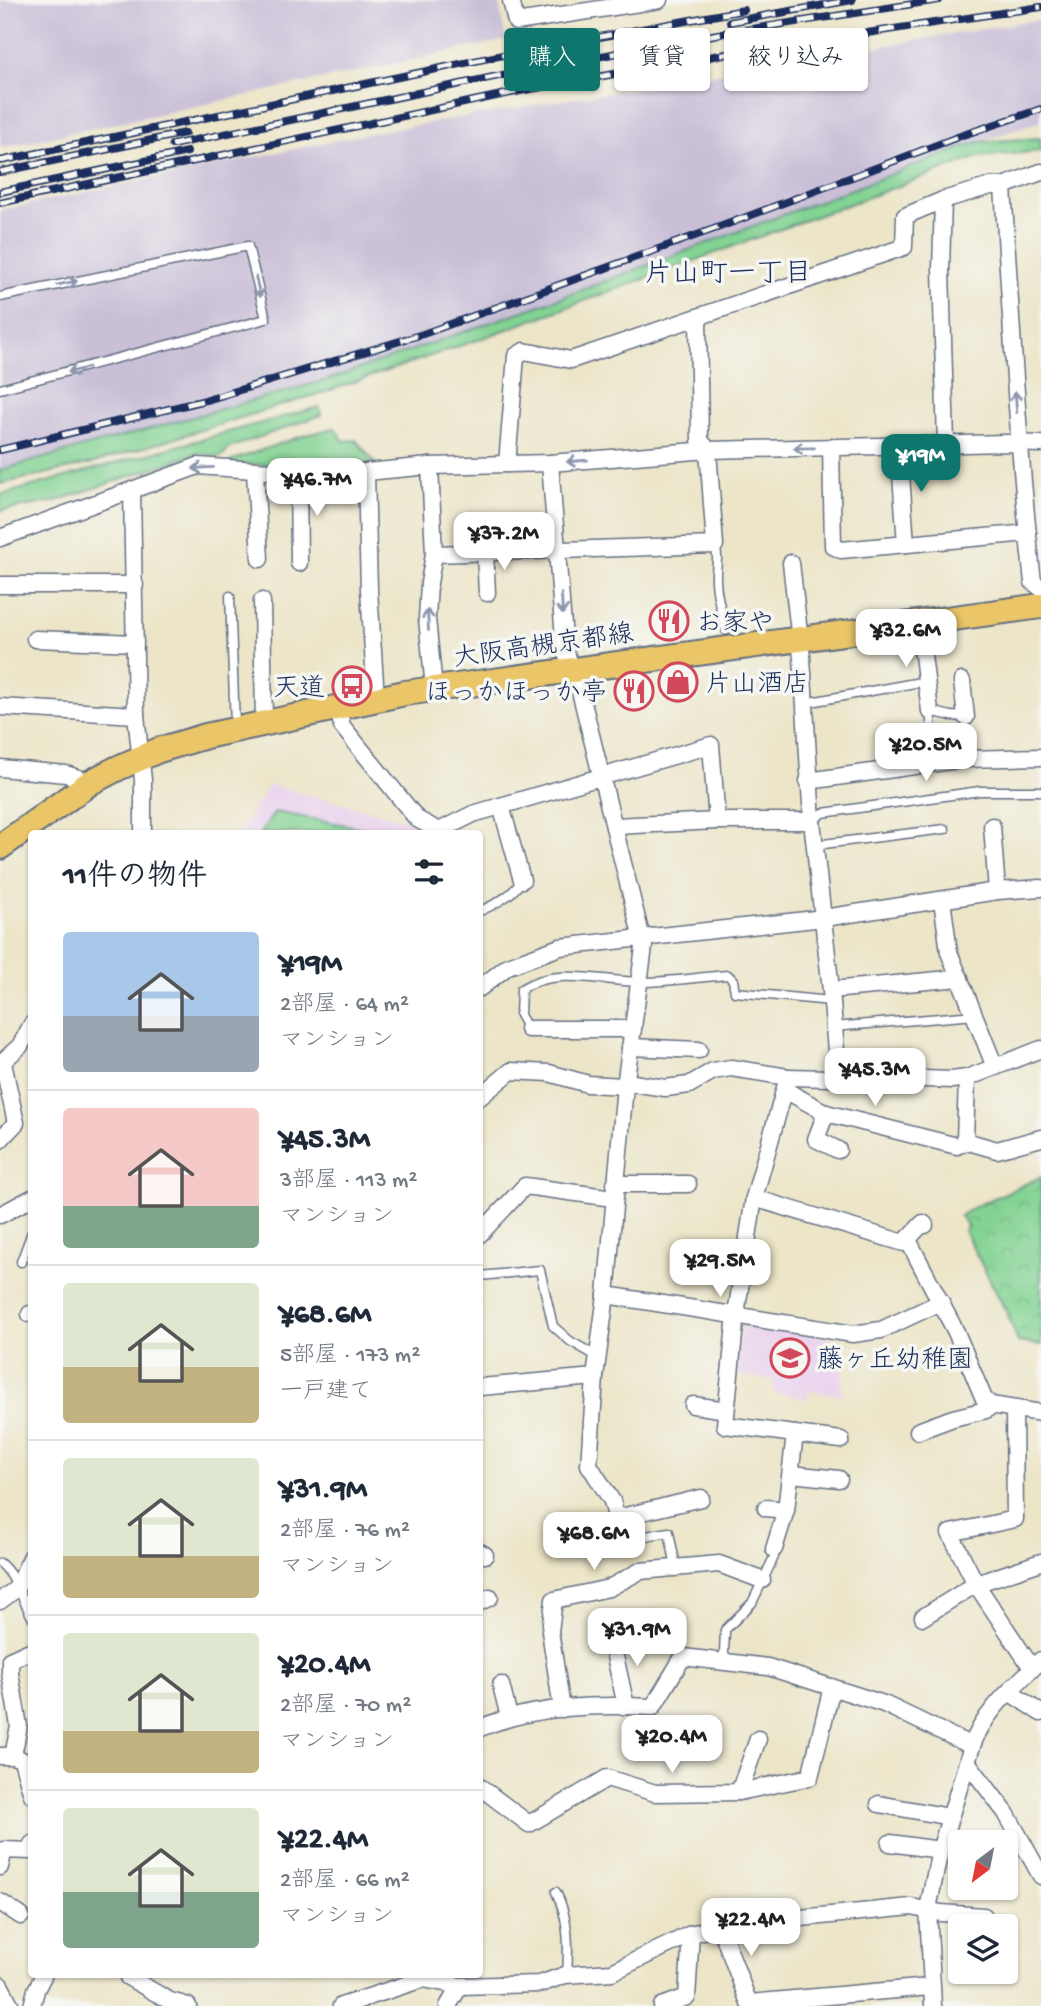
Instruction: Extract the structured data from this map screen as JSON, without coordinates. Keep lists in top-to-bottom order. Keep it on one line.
{"streets":{"main road":["大阪高槻京都線"]},"districts":["片山町一丁目"],"places":{"restaurant":["お家や","ほっかほっか亭"],"shop":["片山酒店"],"bus stop":["天道"],"school or university":["藤ヶ丘幼稚園"]},"north":"bottom left","page":{"chip":["購入","賃貸","絞り込み"],"price":["¥19M","¥46.7M","¥37.2M","¥32.6M","¥20.5M","¥45.3M","¥29.5M","¥68.6M","¥31.9M","¥20.4M","¥22.4M"],"heading":"11件の物件","list":[{"name":"¥19M","note":"2部屋 · 64 m² · マンション"},{"name":"¥45.3M","note":"3部屋 · 113 m² · マンション"},{"name":"¥68.6M","note":"5部屋 · 173 m² · 一戸建て"},{"name":"¥31.9M","note":"2部屋 · 76 m² · マンション"},{"name":"¥20.4M","note":"2部屋 · 70 m² · マンション"},{"name":"¥22.4M","note":"2部屋 · 66 m² · マンション"}]}}
